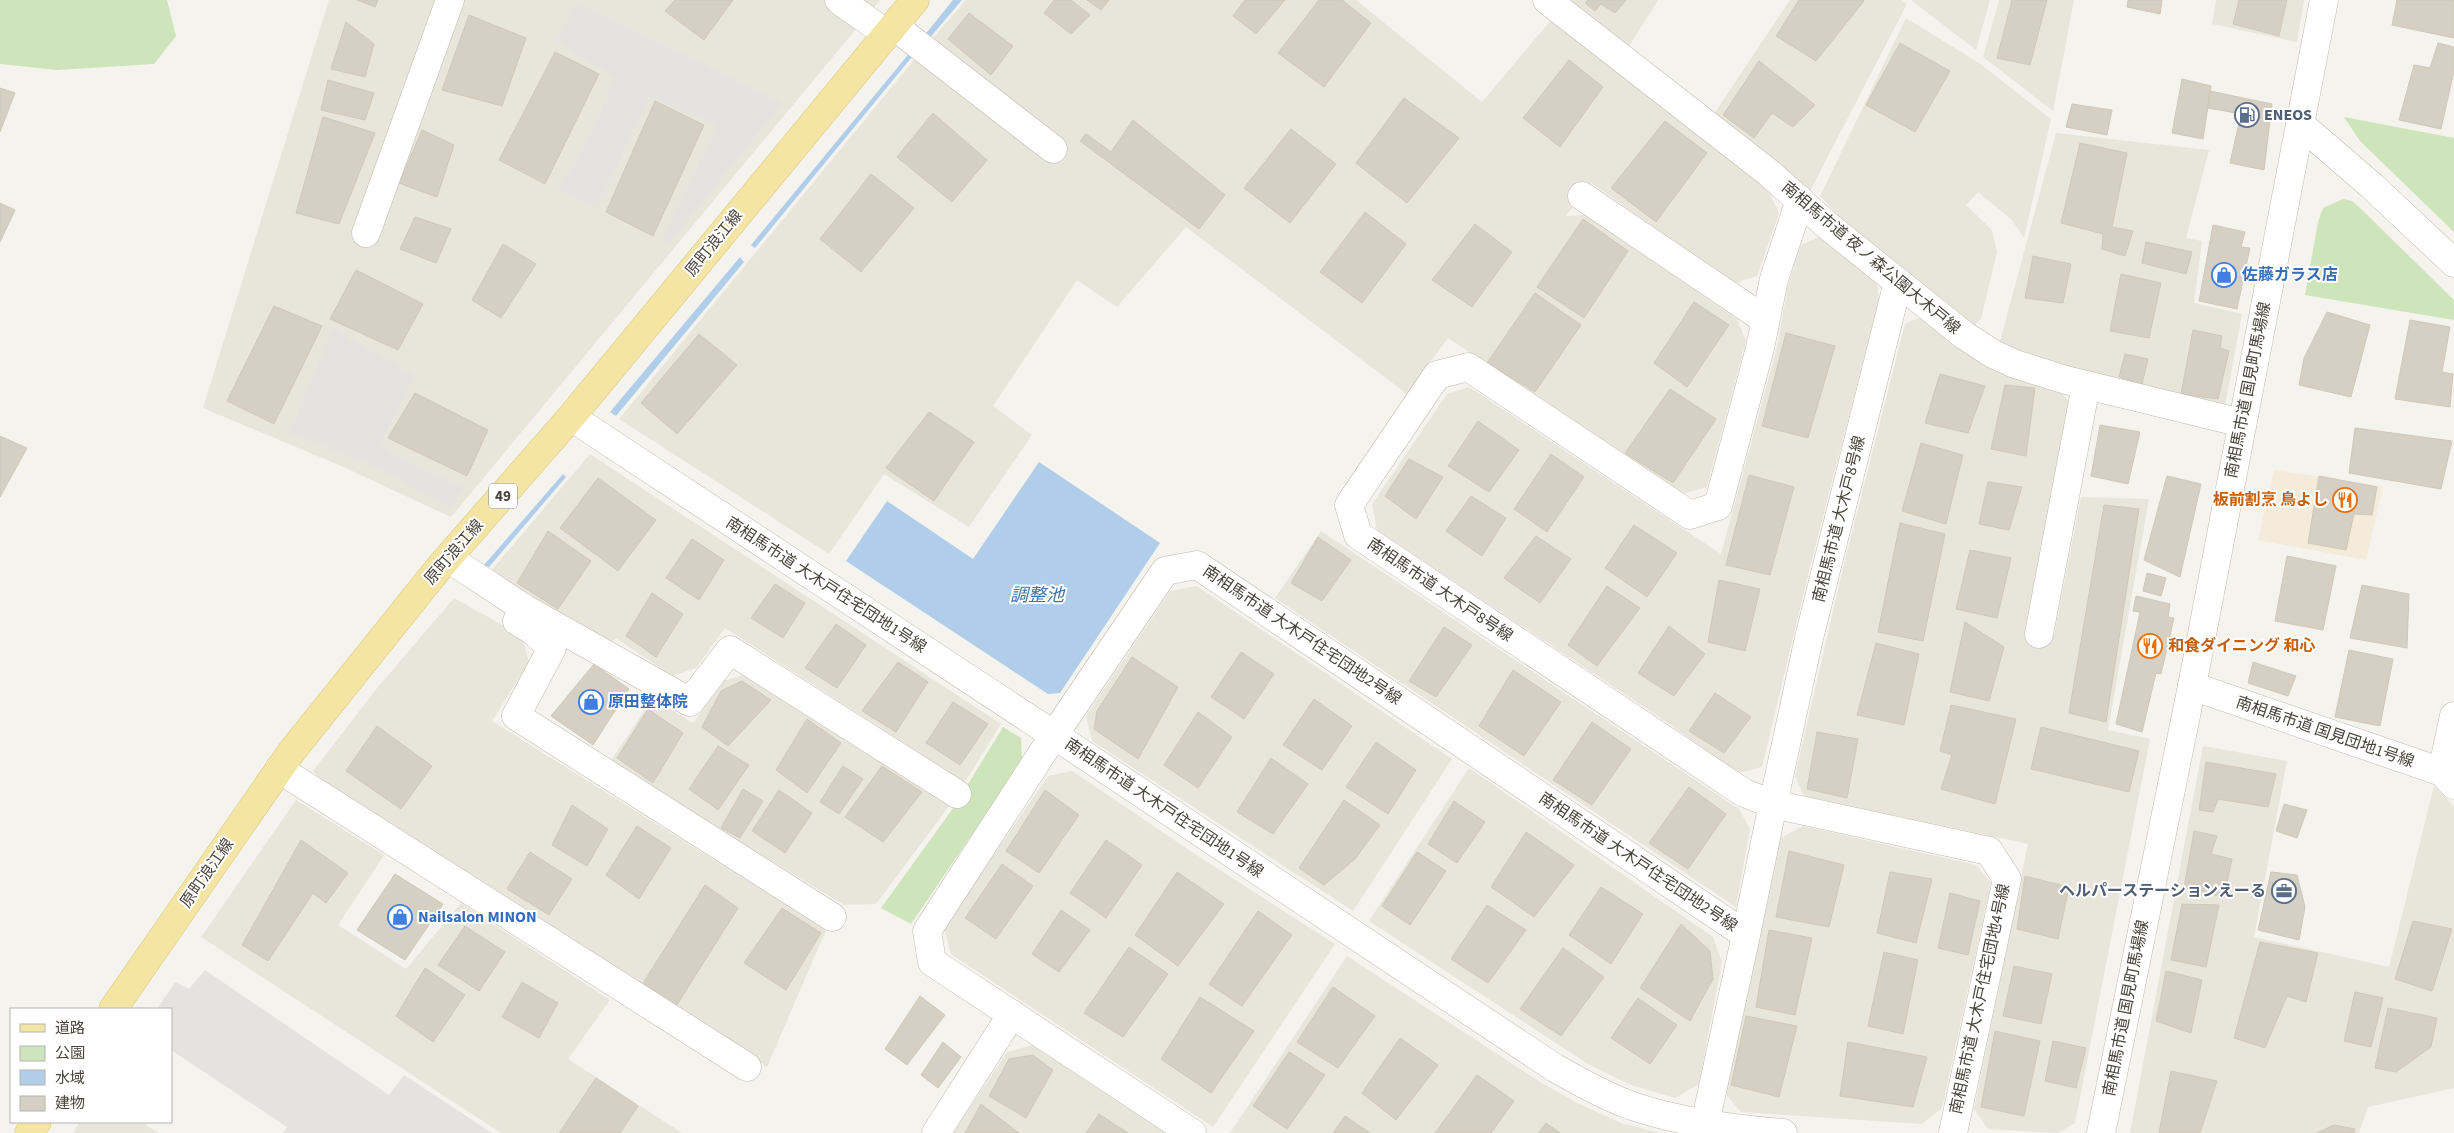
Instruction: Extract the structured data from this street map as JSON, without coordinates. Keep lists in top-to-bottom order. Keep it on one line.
{"streets":{"main road":["原町浪江線","49"],"street":["南相馬市道 夜ノ森公園大木戸線","南相馬市道 国見町馬場線","南相馬市道 大木戸8号線","南相馬市道 大木戸住宅団地1号線","南相馬市道 大木戸住宅団地2号線","南相馬市道 国見団地1号線","南相馬市道 大木戸住宅団地4号線"]},"crossings":[["原町浪江線","南相馬市道 大木戸住宅団地1号線"],["南相馬市道 夜ノ森公園大木戸線","南相馬市道 国見町馬場線"],["南相馬市道 夜ノ森公園大木戸線","南相馬市道 大木戸8号線"],["南相馬市道 国見町馬場線","南相馬市道 国見団地1号線"],["南相馬市道 大木戸8号線","南相馬市道 大木戸住宅団地4号線"],["南相馬市道 大木戸住宅団地1号線","南相馬市道 大木戸住宅団地2号線"]],"water":["調整池"],"places":{"fuel station":["ENEOS"],"shop":["佐藤ガラス店","原田整体院","Nailsalon MINON"],"restaurant":["板前割烹 鳥よし","和食ダイニング 和心"],"office":["ヘルパーステーションえーる"]},"legend":["道路","公園","水域","建物"]}
